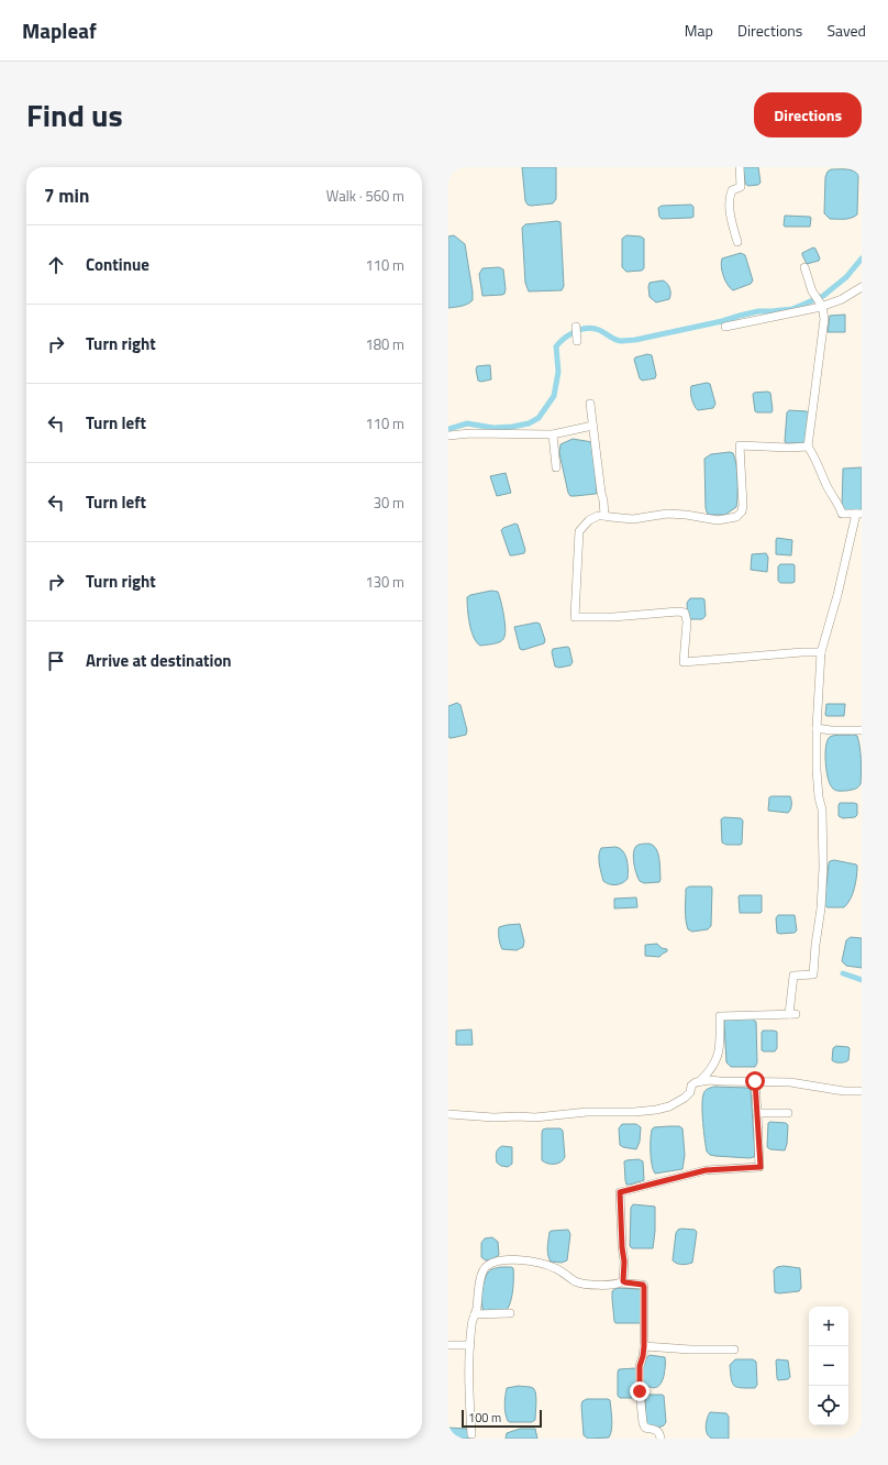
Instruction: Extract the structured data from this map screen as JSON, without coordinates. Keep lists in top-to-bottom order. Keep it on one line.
{"scale_bar":"100 m","page":{"header":"Mapleaf","nav":["Map","Directions","Saved"],"title":"Find us","buttons":"Directions","heading":["7 min","Walk · 560 m"],"list":[["Continue","110 m"],["Turn right","180 m"],["Turn left","110 m"],["Turn left","30 m"],["Turn right","130 m"],"Arrive at destination"],"map_buttons":["+","−"],"scale":"100 m"}}
